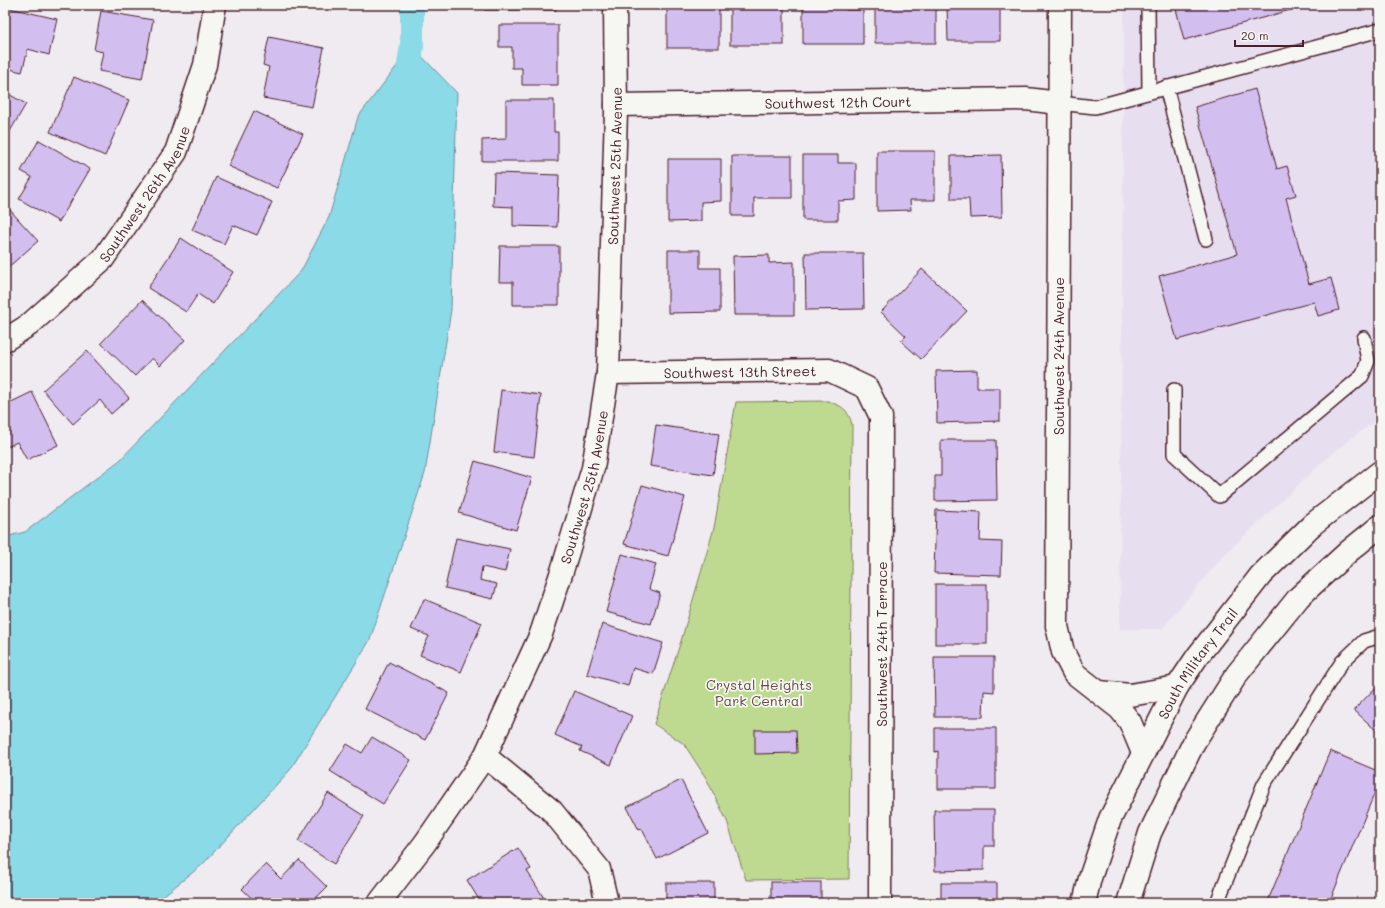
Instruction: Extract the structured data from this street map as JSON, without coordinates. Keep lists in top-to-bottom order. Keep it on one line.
{"streets":{"street":["Southwest 12th Court","Southwest 25th Avenue","Southwest 26th Avenue","Southwest 24th Avenue","Southwest 13th Street","Southwest 24th Terrace","South Military Trail"]},"crossings":[["Southwest 12th Court","Southwest 25th Avenue"],["Southwest 12th Court","Southwest 24th Avenue"],["Southwest 25th Avenue","Southwest 13th Street"],["Southwest 24th Avenue","South Military Trail"],["Southwest 13th Street","Southwest 24th Terrace"]],"parks":["Crystal Heights Park Central"],"scale_bar":"20 m"}
